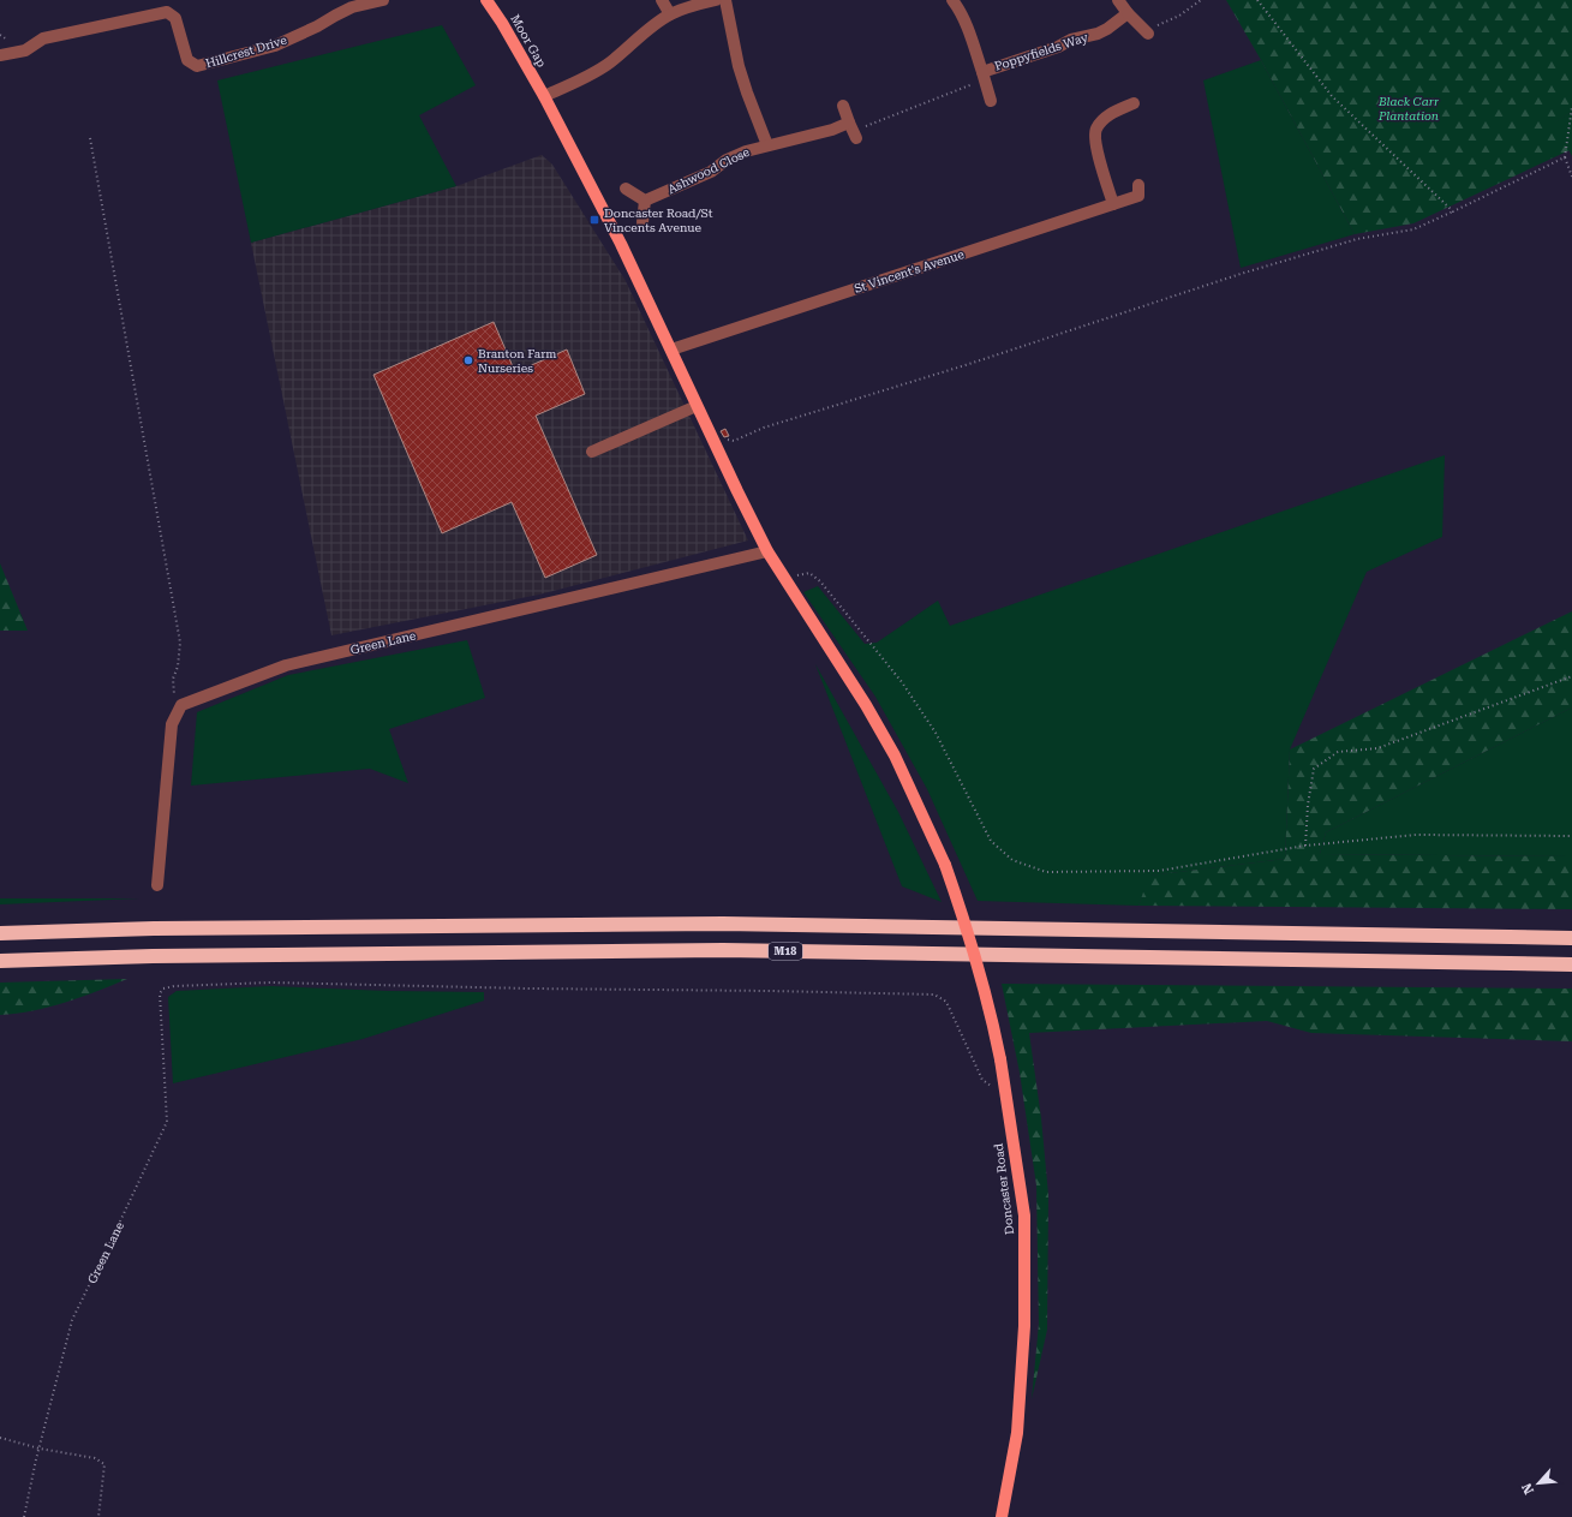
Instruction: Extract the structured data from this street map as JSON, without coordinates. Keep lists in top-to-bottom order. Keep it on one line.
{"streets":{"highway":["M18"],"main road":["Moor Gap","Doncaster Road"],"street":["Hillcrest Drive","Poppyfields Way","Ashwood Close","St Vincent's Avenue","Green Lane"]},"crossings":[["Moor Gap","St Vincent's Avenue"],["Moor Gap","Green Lane"],["Moor Gap","Doncaster Road"],["Green Lane","Doncaster Road"]],"parks":["Black Carr Plantation"],"places":{"transit":["Doncaster Road/St Vincents Avenue"],"other":["Branton Farm Nurseries"]},"north":"bottom left"}
